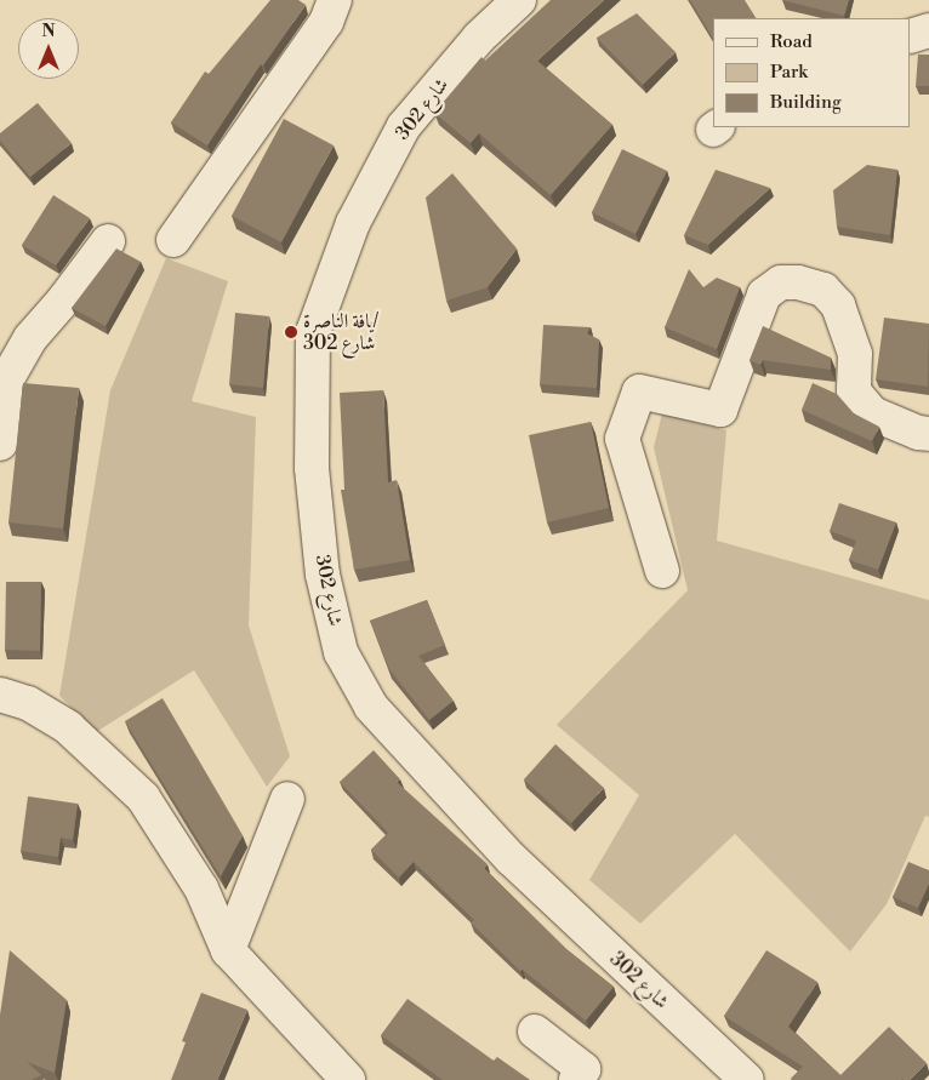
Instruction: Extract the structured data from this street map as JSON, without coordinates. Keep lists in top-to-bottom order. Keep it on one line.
{"streets":{"street":["شارع 302"]},"places":["يافة الناصرة/ شارع 302"],"legend":["Road","Park","Building"],"north":"top"}
